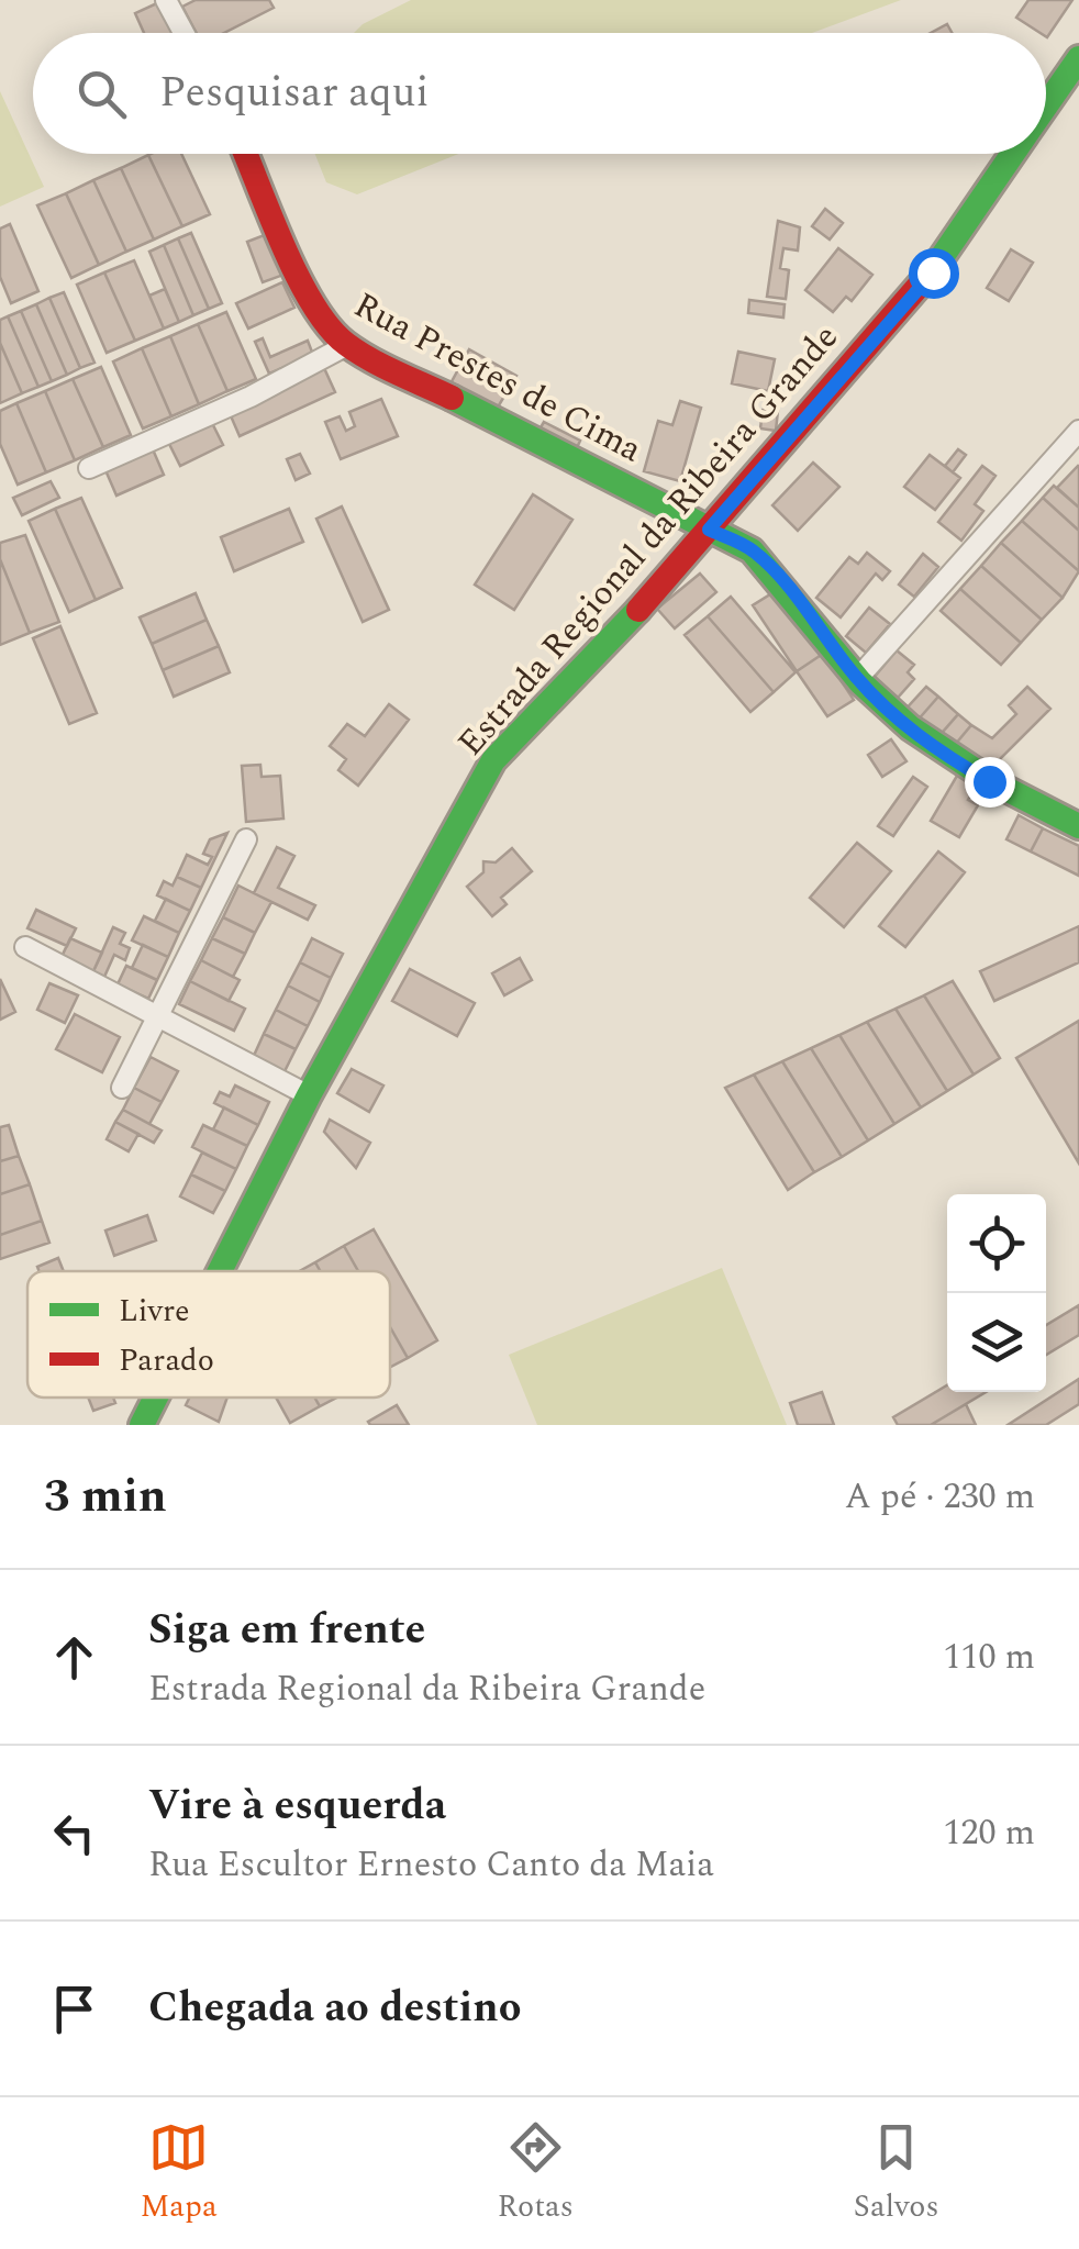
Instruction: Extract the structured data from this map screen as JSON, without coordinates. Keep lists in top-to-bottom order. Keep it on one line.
{"streets":{"main road":["Rua Prestes de Cima","Estrada Regional da Ribeira Grande"]},"crossings":[["Rua Prestes de Cima","Estrada Regional da Ribeira Grande"]],"legend":["Livre","Parado"],"page":{"search":"Pesquisar aqui","heading":["3 min","A pé · 230 m"],"list":[["Siga em frente","Estrada Regional da Ribeira Grande","110 m"],["Vire à esquerda","Rua Escultor Ernesto Canto da Maia","120 m"],"Chegada ao destino"],"nav":["Mapa","Rotas","Salvos"]}}
